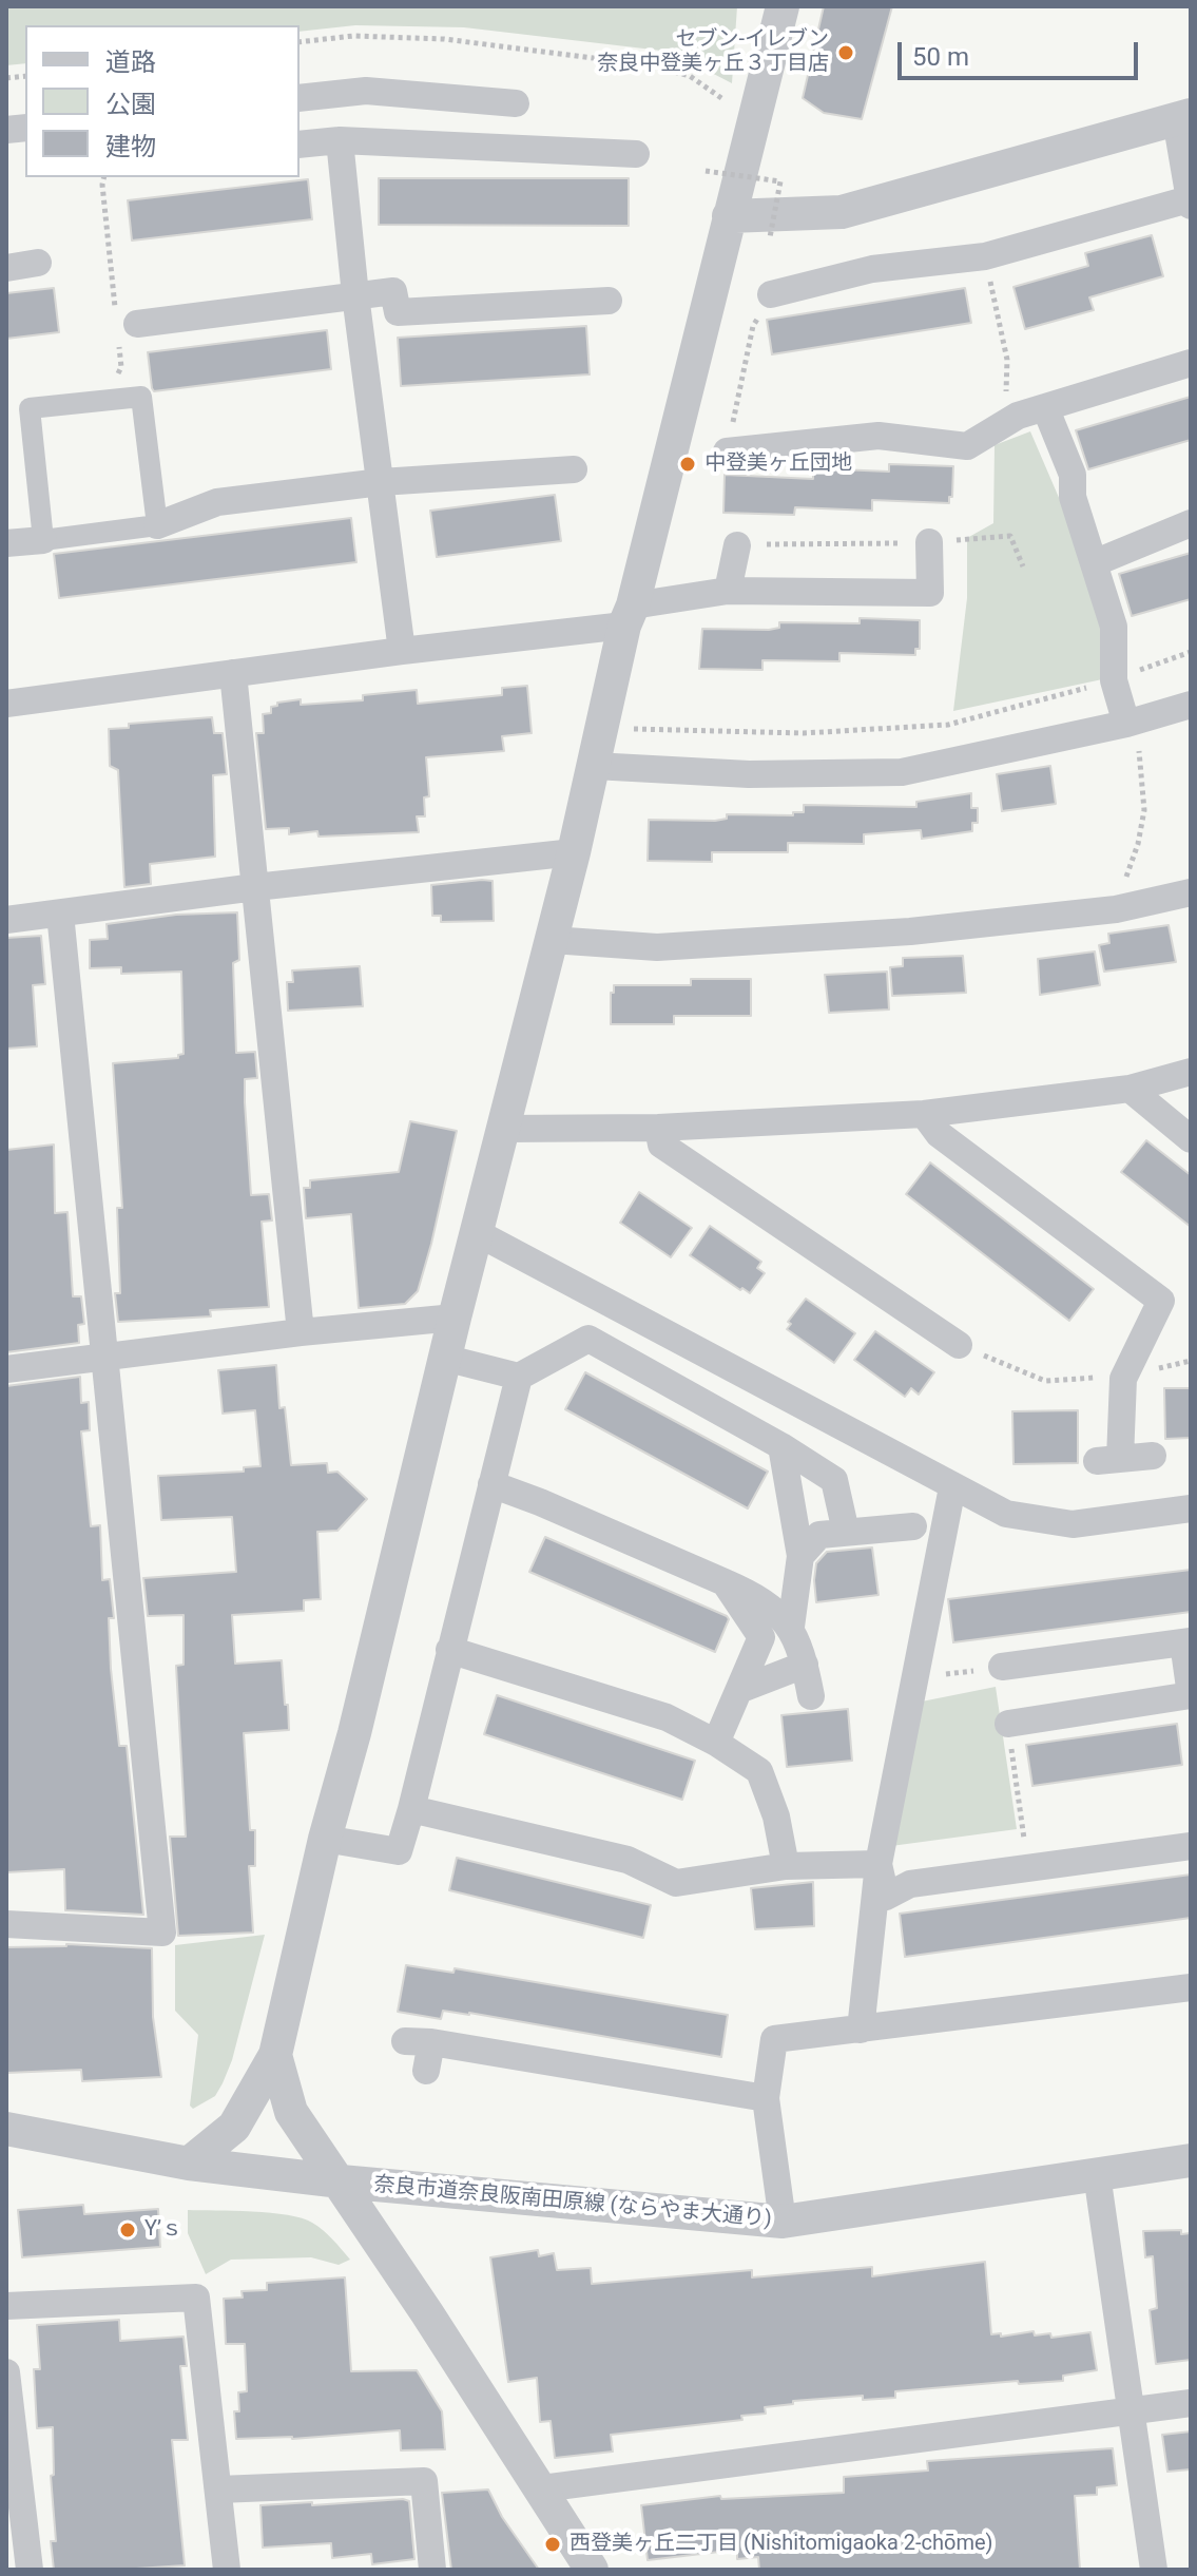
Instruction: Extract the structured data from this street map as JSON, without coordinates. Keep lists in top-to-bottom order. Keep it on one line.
{"streets":{"street":["奈良市道奈良阪南田原線 (ならやま大通り)"]},"places":["セブン-イレブン 奈良中登美ヶ丘３丁目店","中登美ヶ丘団地","Y’ｓ","西登美ヶ丘二丁目 (Nishitomigaoka 2-chōme)"],"legend":["道路","公園","建物"],"scale_bar":"50 m"}
